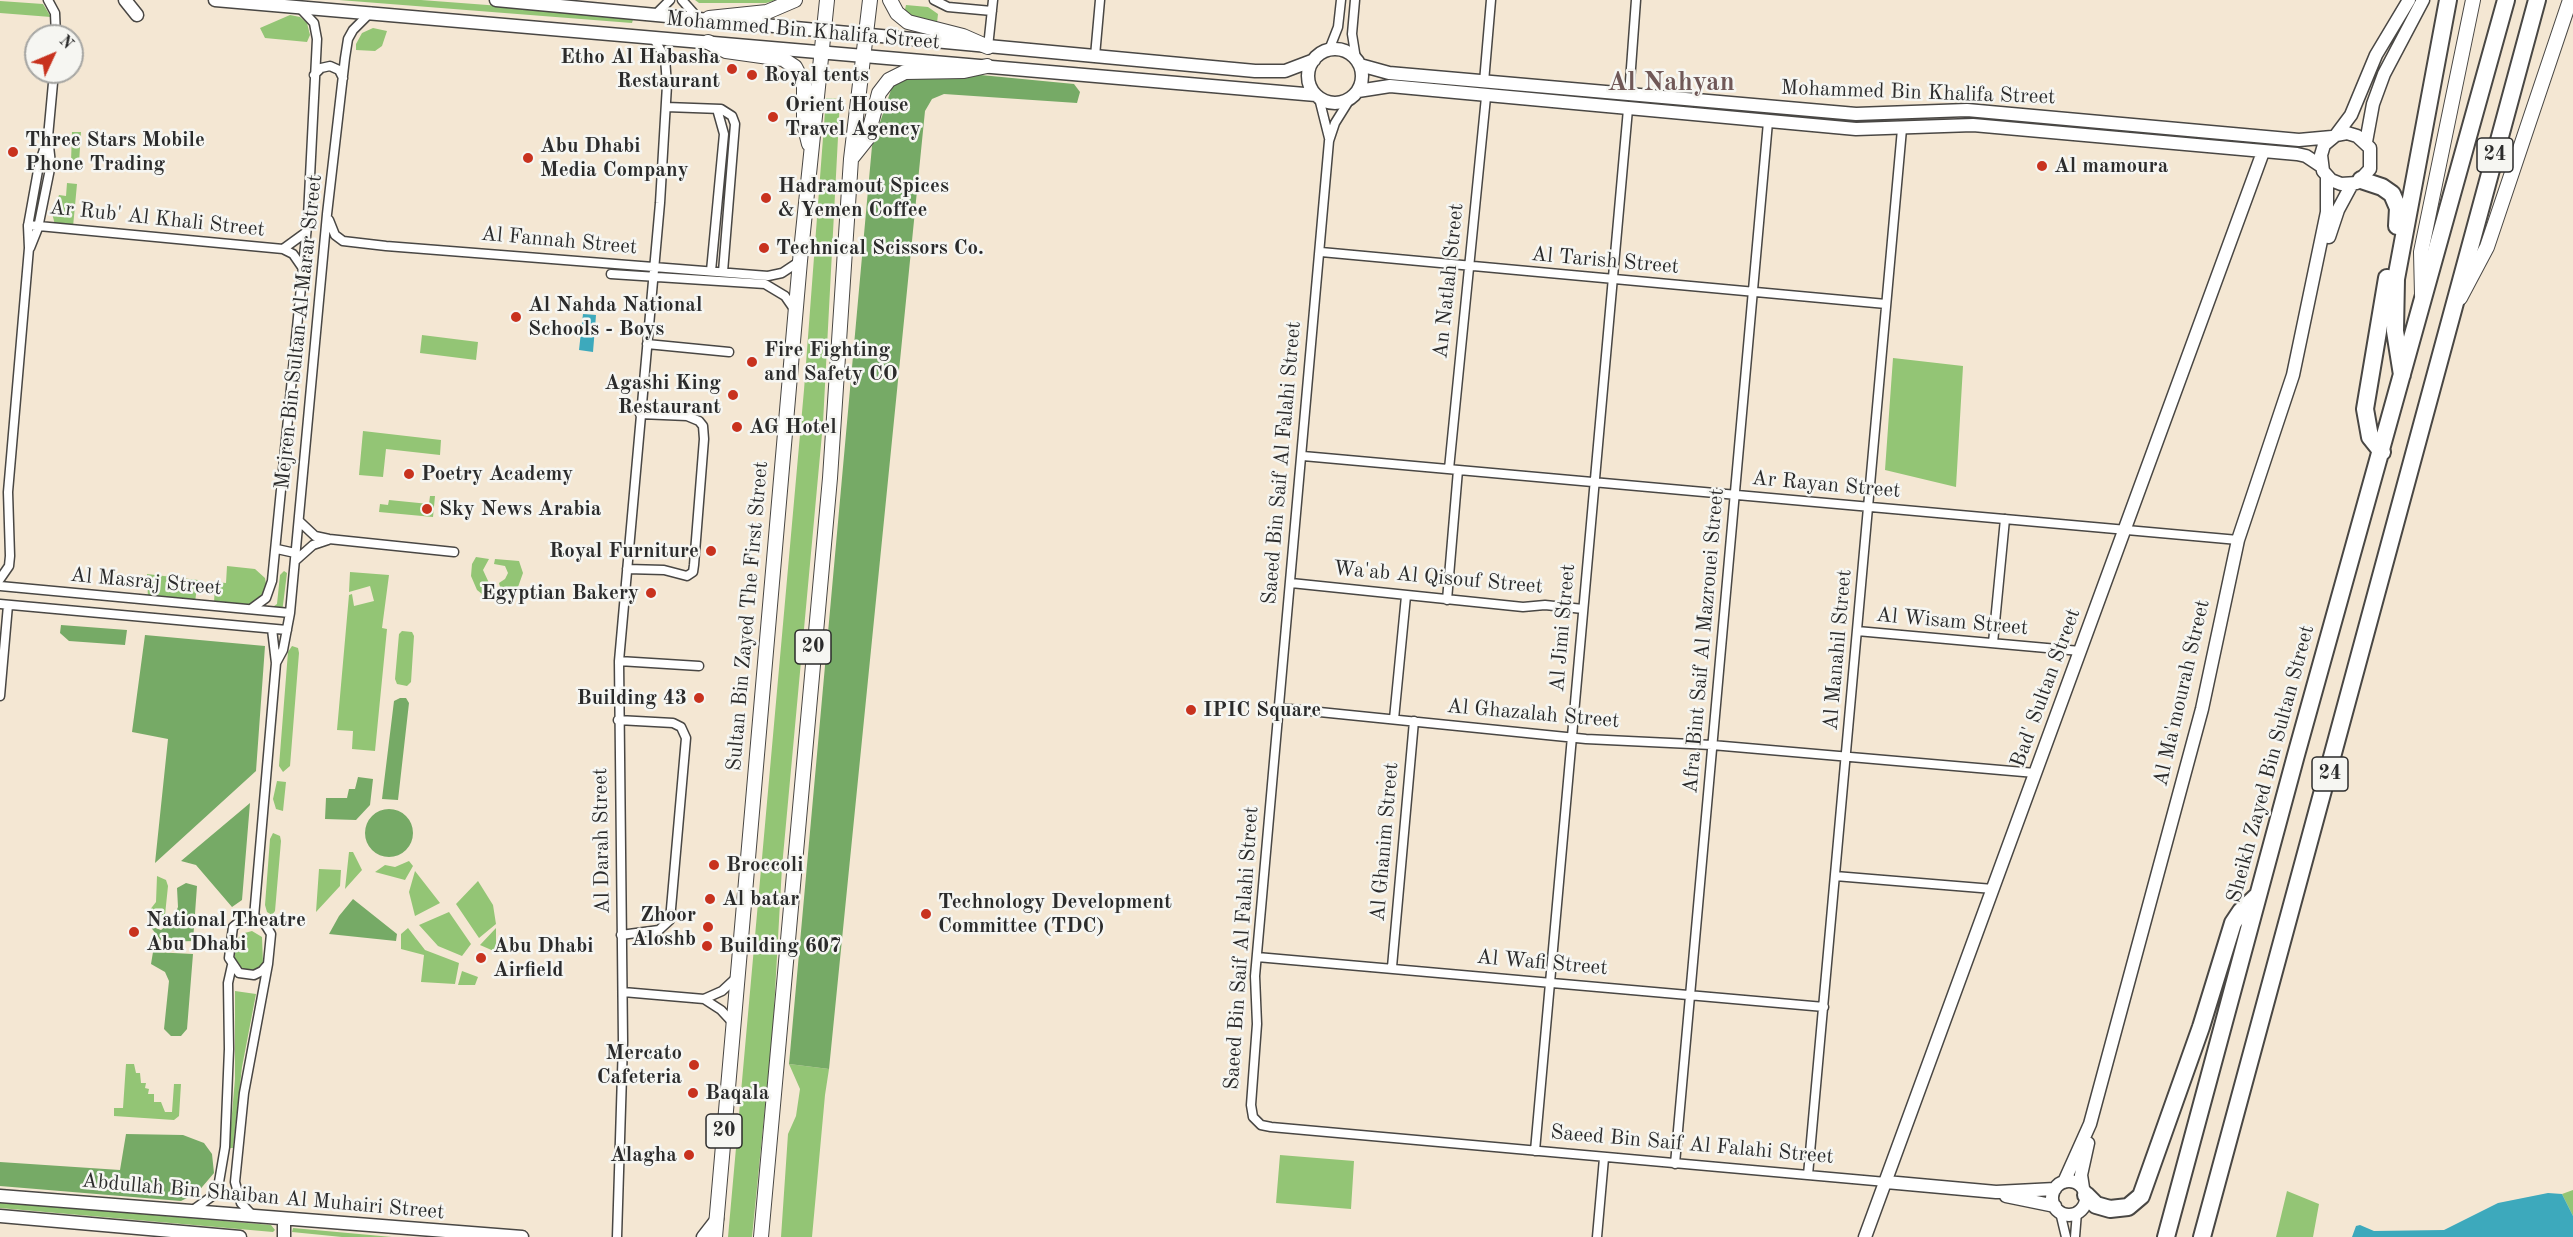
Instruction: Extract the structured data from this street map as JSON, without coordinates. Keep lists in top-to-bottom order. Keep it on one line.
{"streets":{"highway":["24","Sheikh Zayed Bin Sultan Street"],"main road":["Mohammed Bin Khalifa Street","Saeed Bin Saif Al Falahi Street","Sultan Bin Zayed The First Street","20","Bad' Sultan Street","Al Ma'mourah Street","Abdullah Bin Shaiban Al Muhairi Street"],"street":["Ar Rub' Al Khali Street","Al Fannah Street","Al Tarish Street","An Natlah Street","Mejren Bin Sultan Al Marar Street","Ar Rayan Street","Wa'ab Al Qisouf Street","Al Masraj Street","Al Wisam Street","Al Jimi Street","Afra Bint Saif Al Mazrouei Street","Al Manahil Street","Al Ghazalah Street","Al Darah Street","Al Ghanim Street","Al Wafi Street"]},"crossings":[["Mohammed Bin Khalifa Street","An Natlah Street"],["Mohammed Bin Khalifa Street","Mejren Bin Sultan Al Marar Street"],["Mohammed Bin Khalifa Street","Saeed Bin Saif Al Falahi Street"],["Mohammed Bin Khalifa Street","Sultan Bin Zayed The First Street"],["Mohammed Bin Khalifa Street","Al Jimi Street"],["Mohammed Bin Khalifa Street","Afra Bint Saif Al Mazrouei Street"],["Mohammed Bin Khalifa Street","20"],["Mohammed Bin Khalifa Street","Al Manahil Street"],["Mohammed Bin Khalifa Street","Bad' Sultan Street"],["Mohammed Bin Khalifa Street","Al Ma'mourah Street"],["Mohammed Bin Khalifa Street","Al Darah Street"],["Ar Rub' Al Khali Street","Mejren Bin Sultan Al Marar Street"],["Al Fannah Street","Mejren Bin Sultan Al Marar Street"],["Al Fannah Street","Sultan Bin Zayed The First Street"],["Al Fannah Street","Al Darah Street"],["Al Tarish Street","An Natlah Street"],["Al Tarish Street","Saeed Bin Saif Al Falahi Street"],["Al Tarish Street","Al Jimi Street"],["Al Tarish Street","Afra Bint Saif Al Mazrouei Street"],["Al Tarish Street","Al Manahil Street"],["An Natlah Street","Ar Rayan Street"],["An Natlah Street","Wa'ab Al Qisouf Street"],["Mejren Bin Sultan Al Marar Street","Al Masraj Street"],["Saeed Bin Saif Al Falahi Street","Ar Rayan Street"],["Saeed Bin Saif Al Falahi Street","Wa'ab Al Qisouf Street"],["Saeed Bin Saif Al Falahi Street","Al Jimi Street"],["Saeed Bin Saif Al Falahi Street","Afra Bint Saif Al Mazrouei Street"],["Saeed Bin Saif Al Falahi Street","Al Manahil Street"],["Saeed Bin Saif Al Falahi Street","Bad' Sultan Street"],["Saeed Bin Saif Al Falahi Street","Al Ma'mourah Street"],["Saeed Bin Saif Al Falahi Street","Al Ghazalah Street"],["Saeed Bin Saif Al Falahi Street","Al Wafi Street"],["Ar Rayan Street","Al Jimi Street"],["Ar Rayan Street","Afra Bint Saif Al Mazrouei Street"],["Ar Rayan Street","Al Manahil Street"],["Ar Rayan Street","Bad' Sultan Street"],["Ar Rayan Street","Al Ma'mourah Street"],["Wa'ab Al Qisouf Street","Al Jimi Street"],["Al Wisam Street","Al Manahil Street"],["Al Wisam Street","Bad' Sultan Street"],["Al Jimi Street","Al Ghazalah Street"],["Al Jimi Street","Al Wafi Street"],["Afra Bint Saif Al Mazrouei Street","Al Ghazalah Street"],["Afra Bint Saif Al Mazrouei Street","Al Wafi Street"],["Al Manahil Street","Al Ghazalah Street"],["Al Manahil Street","Al Wafi Street"],["Bad' Sultan Street","Al Ghazalah Street"],["Al Ghazalah Street","Al Ghanim Street"],["Al Ghanim Street","Al Wafi Street"]],"districts":["Al Nahyan"],"places":["Etho Al Habasha Restaurant","Royal tents","Orient House Travel Agency","Three Stars Mobile Phone Trading","Abu Dhabi Media Company","Al mamoura","Hadramout Spices & Yemen Coffee","Technical Scissors Co.","Al Nahda National Schools - Boys","Fire Fighting and Safety CO","Agashi King Restaurant","AG Hotel","Poetry Academy","Sky News Arabia","Royal Furniture","Egyptian Bakery","Building 43","IPIC Square","Broccoli","Al batar","Technology Development Committee (TDC)","Zhoor Aloshb","National Theatre Abu Dhabi","Building 607","Abu Dhabi Airfield","Mercato Cafeteria","Baqala","Alagha"],"north":"top right"}
